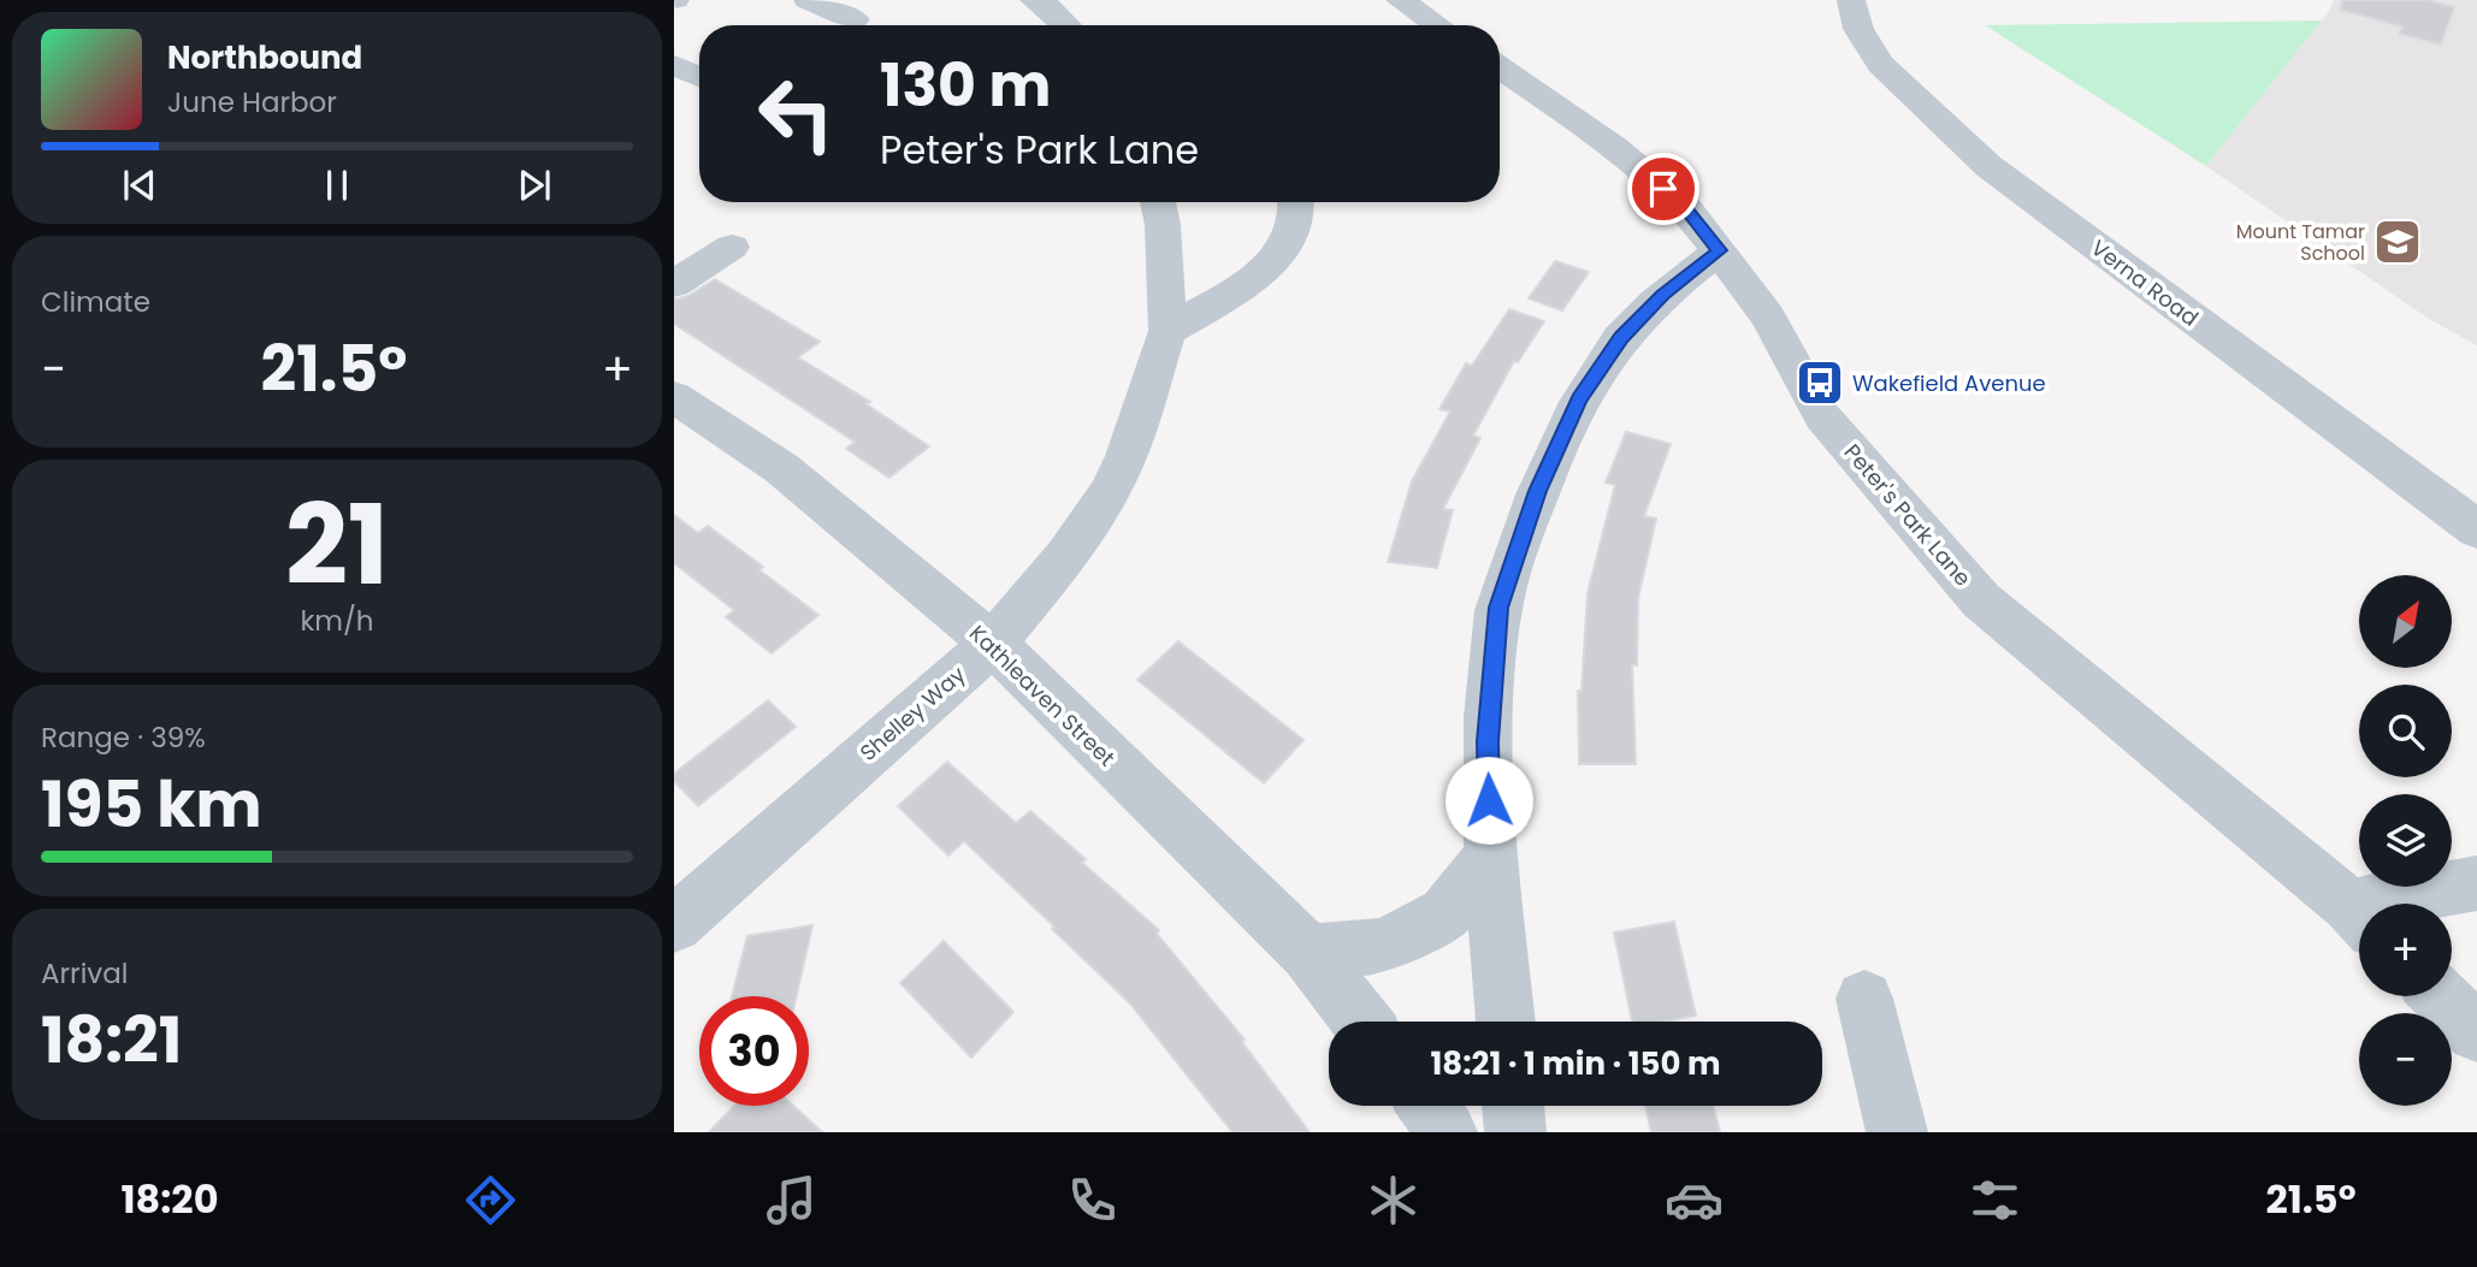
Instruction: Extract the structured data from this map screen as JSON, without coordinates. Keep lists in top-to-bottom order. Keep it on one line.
{"streets":{"street":["Verna Road","Peter's Park Lane","Kathleaven Street","Shelley Way"]},"crossings":[["Kathleaven Street","Shelley Way"]],"places":{"school or university":["Mount Tamar School"],"bus stop":["Wakefield Avenue"]},"north":"top right","page":{"turn":["130 m","Peter's Park Lane"],"song":["Northbound","June Harbor"],"tile":["Climate",["21","km/h"],["Range · 39%","195 km"],["Arrival","18:21"]],"heat":["−","21.5°","+"],"map_buttons":["+","−"],"limit":"30","trip":"18:21 · 1 min · 150 m","tabs":["18:20","21.5°"]}}
